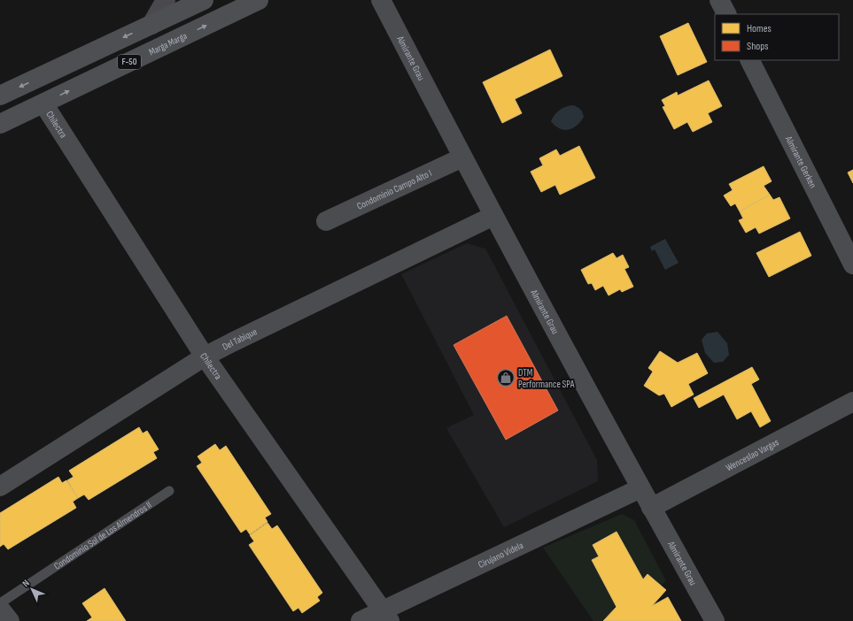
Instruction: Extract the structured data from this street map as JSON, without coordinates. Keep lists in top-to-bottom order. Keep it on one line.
{"streets":{"main road":["Marga Marga","F-50"],"street":["Almirante Grau","Chilectra","Almirante Gerken","Condominio Campo Alto I","Del Tabique","Wenceslao Vargas","Cirujano Videla"],"lane":["Condominio Sol de Los Almendros II"]},"crossings":[["Marga Marga","Chilectra"],["Almirante Grau","Condominio Campo Alto I"],["Almirante Grau","Del Tabique"],["Almirante Grau","Wenceslao Vargas"],["Almirante Grau","Cirujano Videla"],["Chilectra","Del Tabique"],["Chilectra","Cirujano Videla"]],"places":{"shop":["DTM Performance SPA"]},"legend":["Homes","Shops"],"north":"top left"}
